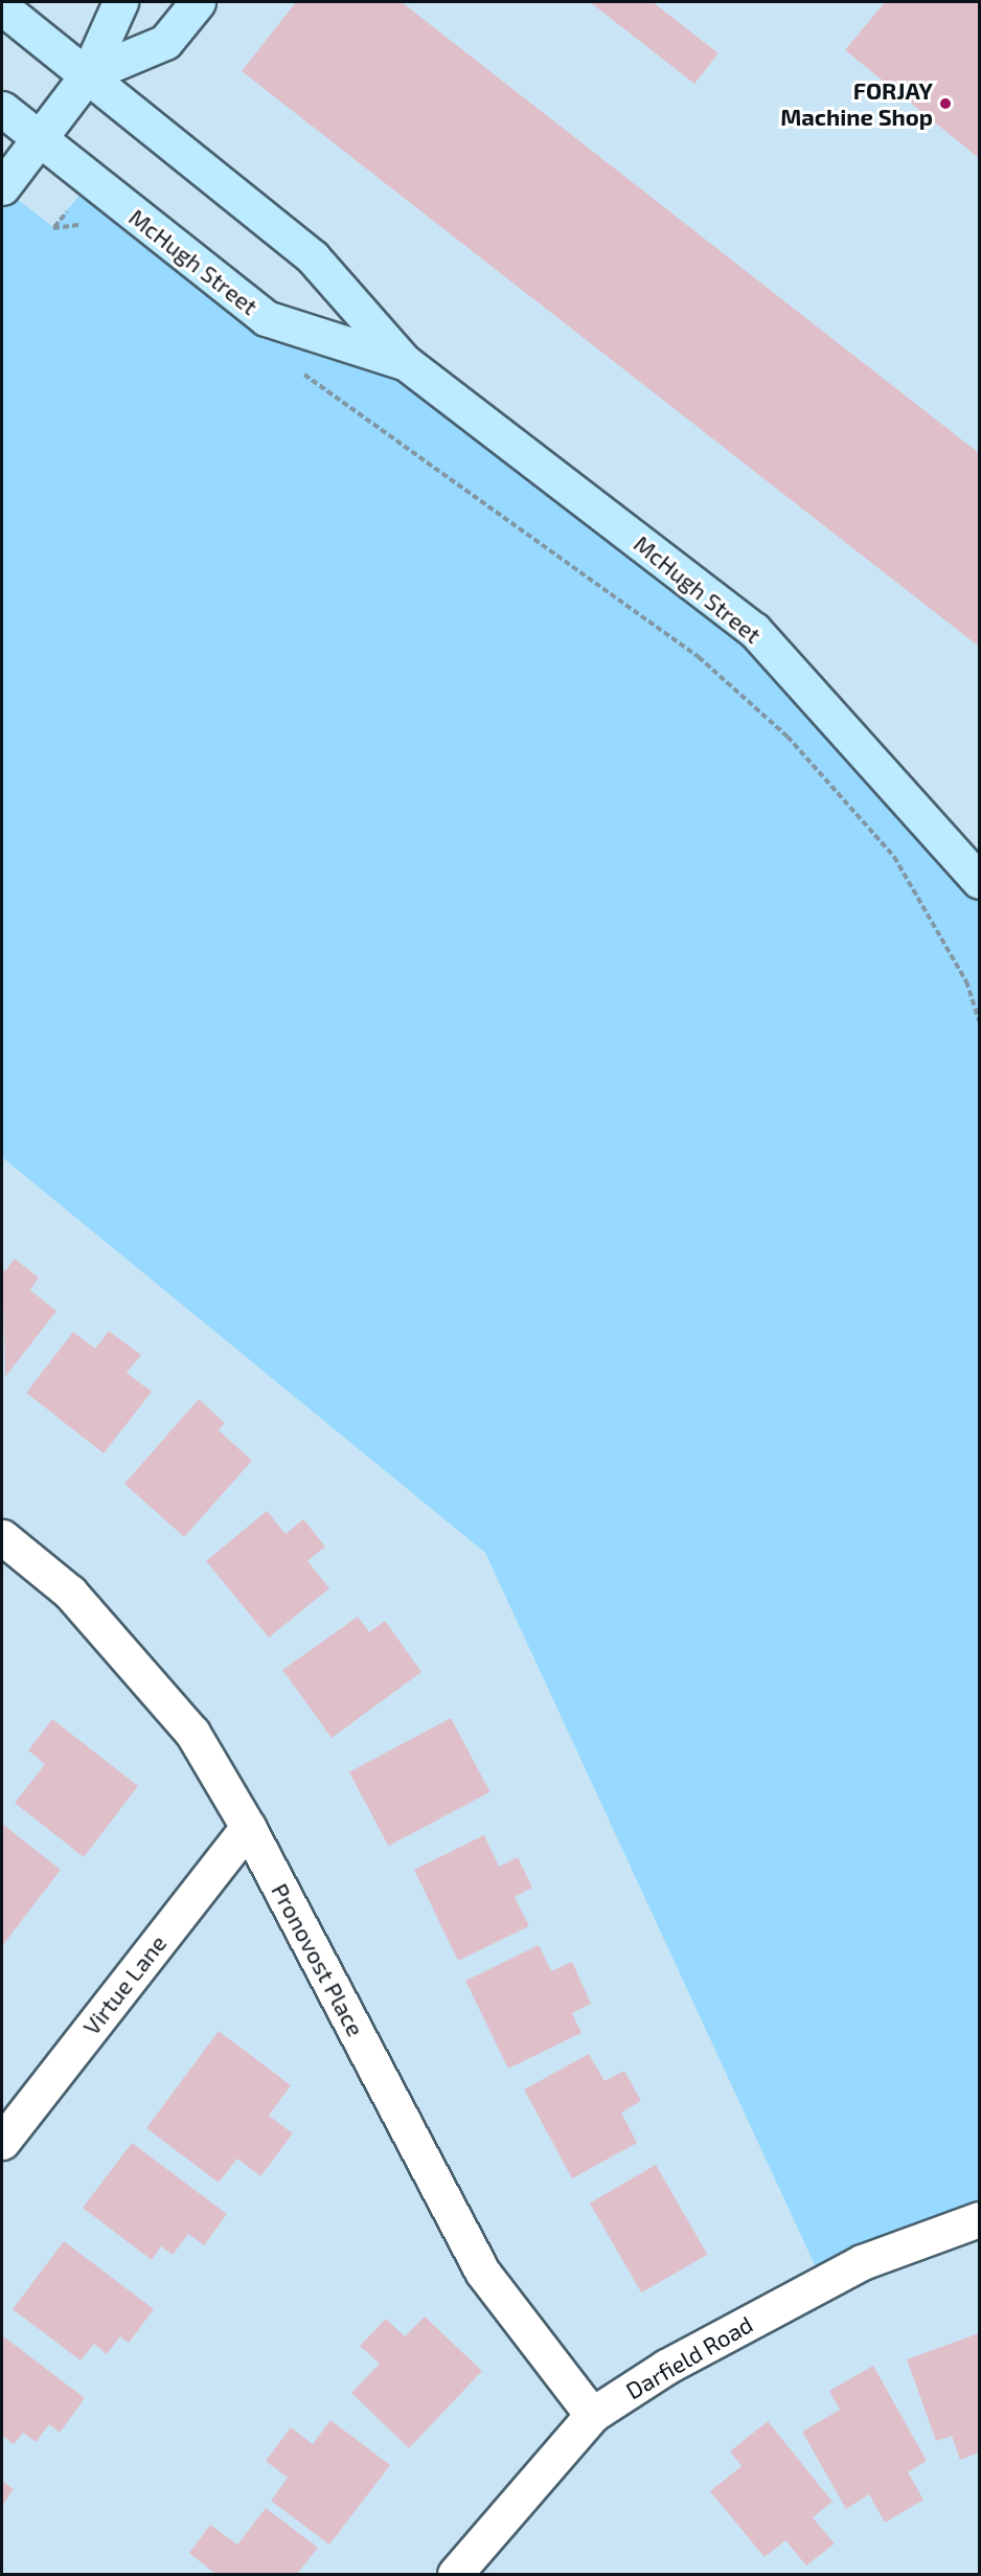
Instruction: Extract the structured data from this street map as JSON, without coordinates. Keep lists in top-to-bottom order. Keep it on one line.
{"streets":{"main road":["McHugh Street"],"street":["Pronovost Place","Virtue Lane","Darfield Road"]},"crossings":[["Pronovost Place","Virtue Lane"],["Pronovost Place","Darfield Road"]],"places":["FORJAY Machine Shop"]}
